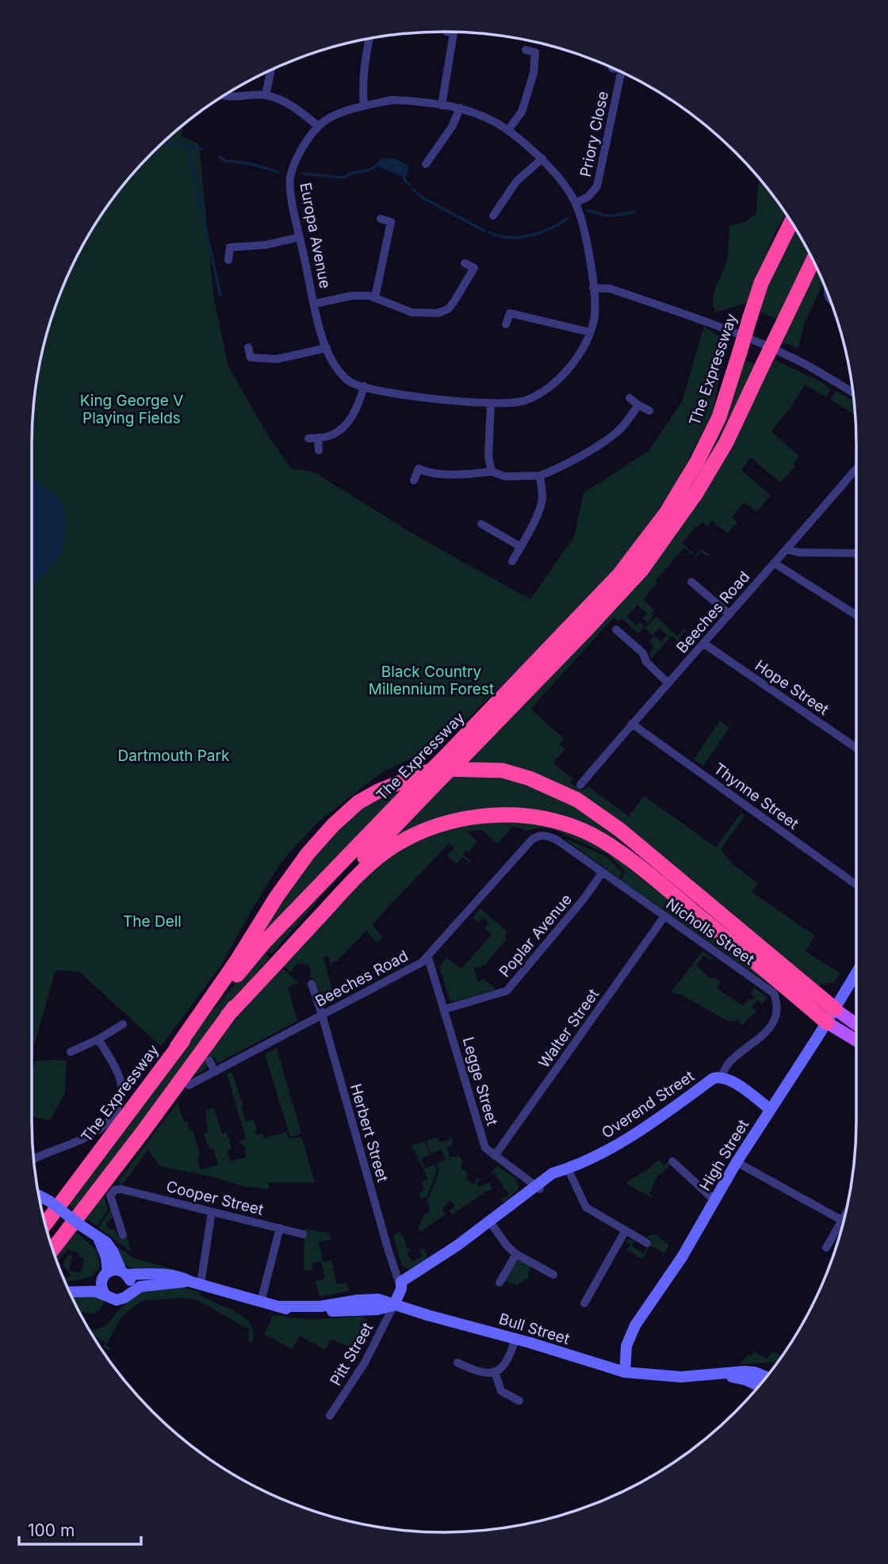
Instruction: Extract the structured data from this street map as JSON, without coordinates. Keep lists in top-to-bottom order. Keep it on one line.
{"streets":{"highway":["The Expressway"],"street":["Priory Close","Europa Avenue","Beeches Road","Hope Street","Thynne Street","Nicholls Street","Poplar Avenue","Walter Street","Legge Street","Overend Street","Herbert Street","High Street","Cooper Street","Bull Street","Pitt Street"]},"crossings":[["Priory Close","Europa Avenue"],["Beeches Road","Hope Street"],["Beeches Road","Thynne Street"],["Beeches Road","Nicholls Street"],["Beeches Road","Legge Street"],["Beeches Road","Herbert Street"],["Nicholls Street","Poplar Avenue"],["Nicholls Street","Walter Street"],["Nicholls Street","Overend Street"],["Poplar Avenue","Legge Street"],["Walter Street","Legge Street"],["Legge Street","Overend Street"],["Overend Street","Herbert Street"],["Overend Street","Bull Street"],["Overend Street","Pitt Street"],["High Street","Bull Street"],["Bull Street","Pitt Street"]],"parks":["King George V Playing Fields","Black Country Millennium Forest","Dartmouth Park","The Dell"],"scale_bar":"100 m"}
